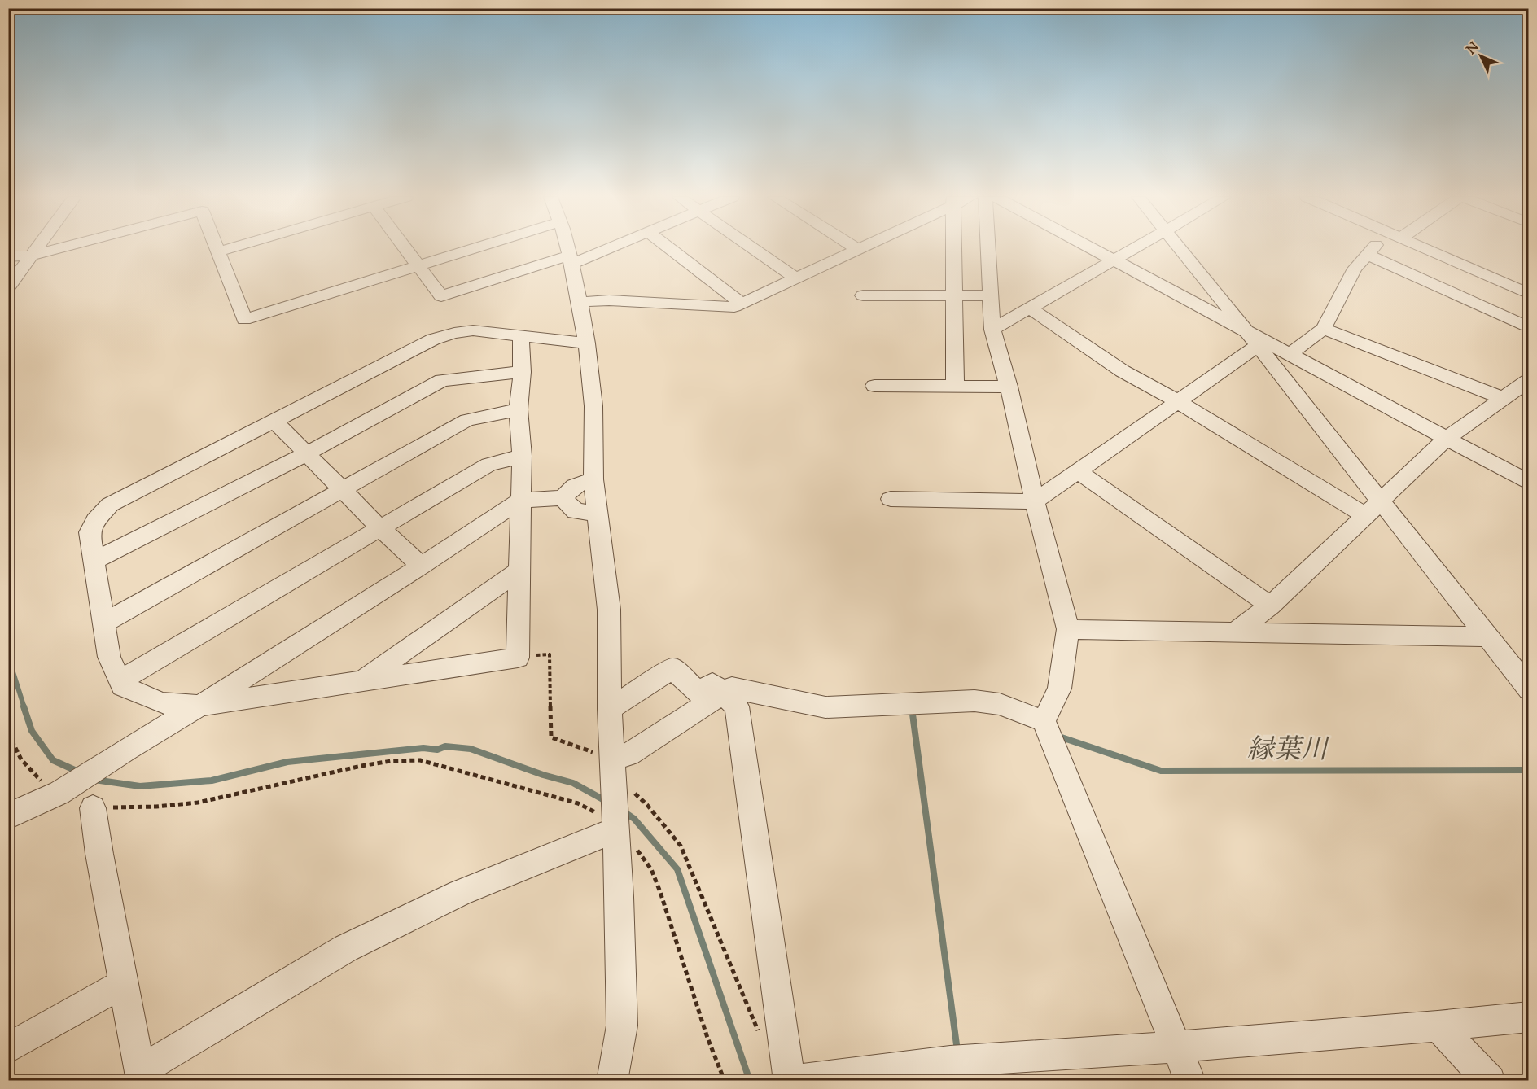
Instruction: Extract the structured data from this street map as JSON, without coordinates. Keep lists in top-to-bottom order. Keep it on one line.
{"water":["縁葉川"],"north":"top left"}
